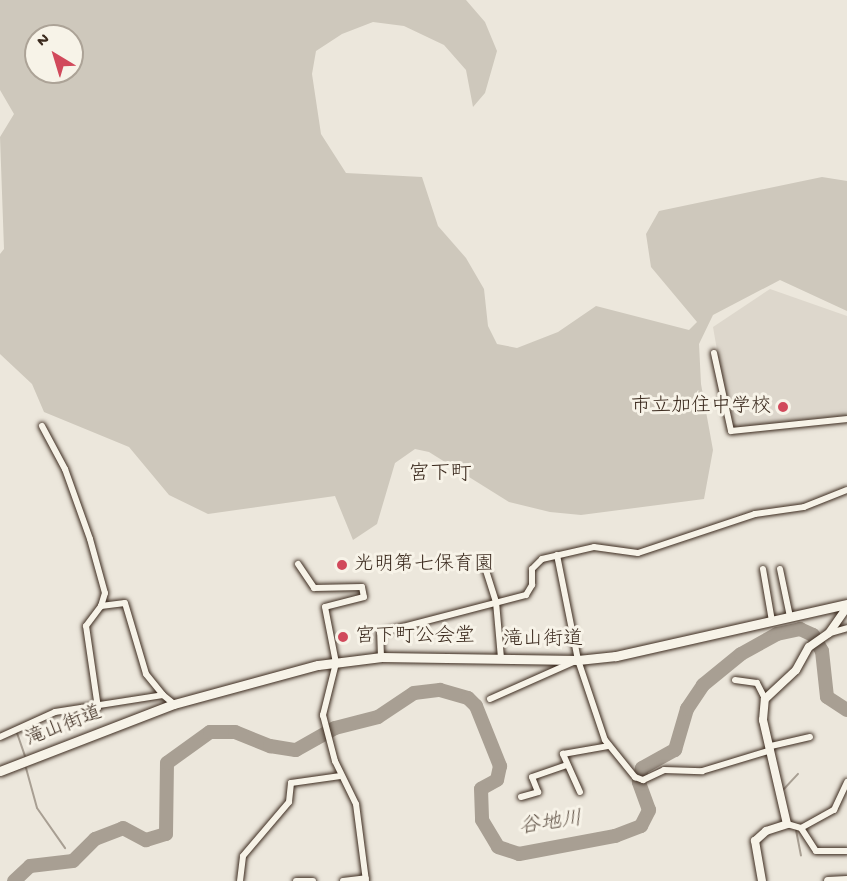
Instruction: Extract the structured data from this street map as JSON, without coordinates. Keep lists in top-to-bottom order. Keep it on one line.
{"streets":{"highway":["滝山街道"]},"districts":["宮下町"],"water":["谷地川"],"places":["市立加住中学校","光明第七保育園","宮下町公会堂"],"north":"top left"}
